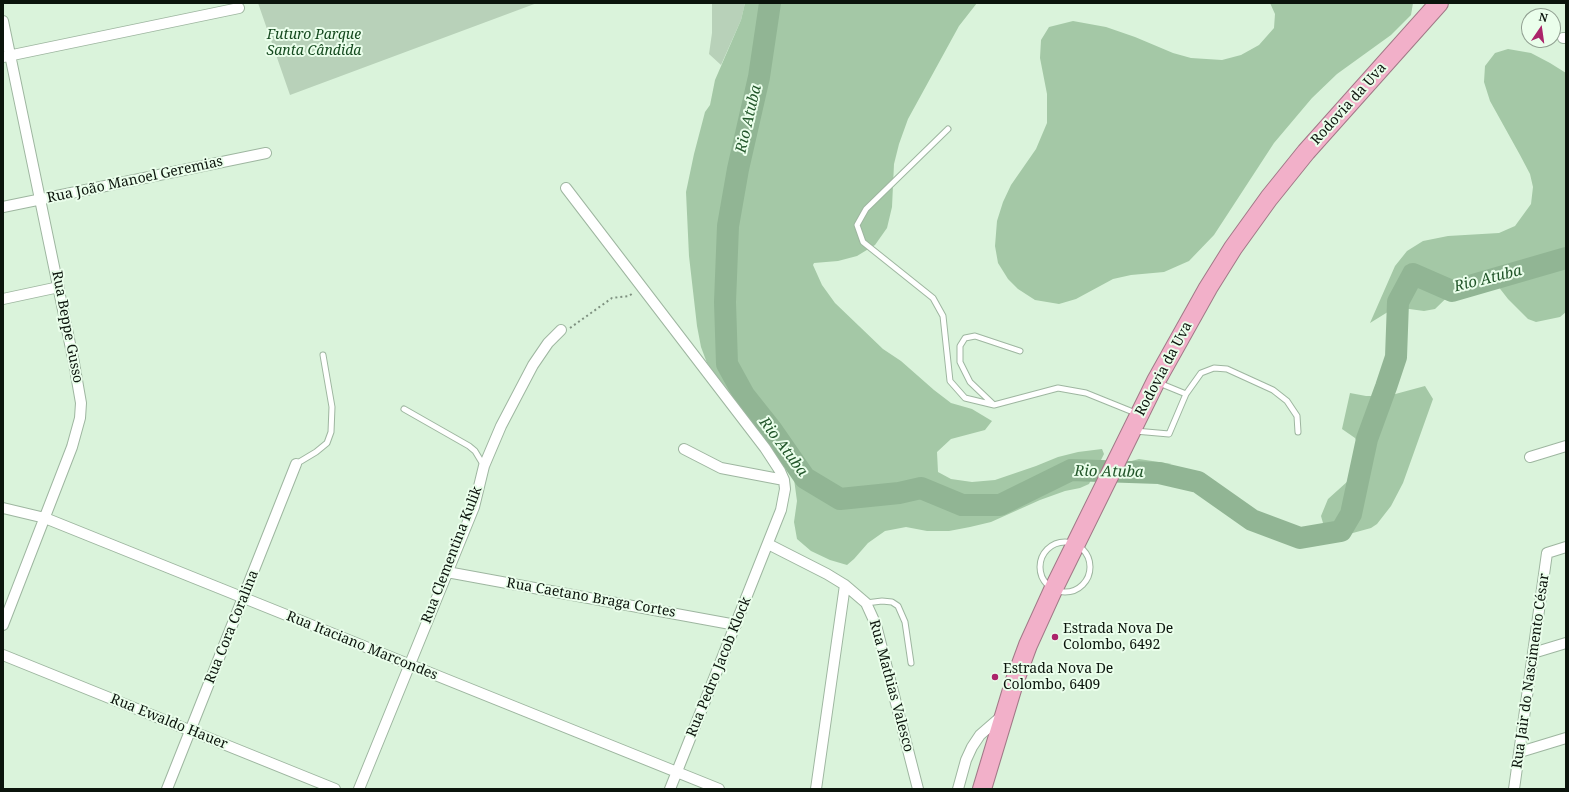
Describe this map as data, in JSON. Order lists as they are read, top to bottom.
{
  "streets": {
    "highway": ["Rodovia da Uva"],
    "street": [
      "Rua João Manoel Geremias",
      "Rua Beppe Gusso",
      "Rua Clementina Kulik",
      "Rua Caetano Braga Cortes",
      "Rua Cora Coralina",
      "Rua Itaciano Marcondes",
      "Rua Pedro Jacob Klock",
      "Rua Jair do Nascimento César",
      "Rua Mathias Valesco",
      "Rua Ewaldo Hauer"
    ]
  },
  "crossings": [
    ["Rua João Manoel Geremias", "Rua Beppe Gusso"],
    ["Rua Beppe Gusso", "Rua Itaciano Marcondes"],
    ["Rua Clementina Kulik", "Rua Caetano Braga Cortes"],
    ["Rua Clementina Kulik", "Rua Itaciano Marcondes"],
    ["Rua Caetano Braga Cortes", "Rua Pedro Jacob Klock"],
    ["Rua Cora Coralina", "Rua Itaciano Marcondes"],
    ["Rua Cora Coralina", "Rua Ewaldo Hauer"],
    ["Rua Itaciano Marcondes", "Rua Pedro Jacob Klock"],
    ["Rua Pedro Jacob Klock", "Rua Mathias Valesco"]
  ],
  "water": ["Rio Atuba"],
  "parks": ["Futuro Parque Santa Cândida"],
  "places": ["Estrada Nova De Colombo, 6492", "Estrada Nova De Colombo, 6409"],
  "north": "top"
}
